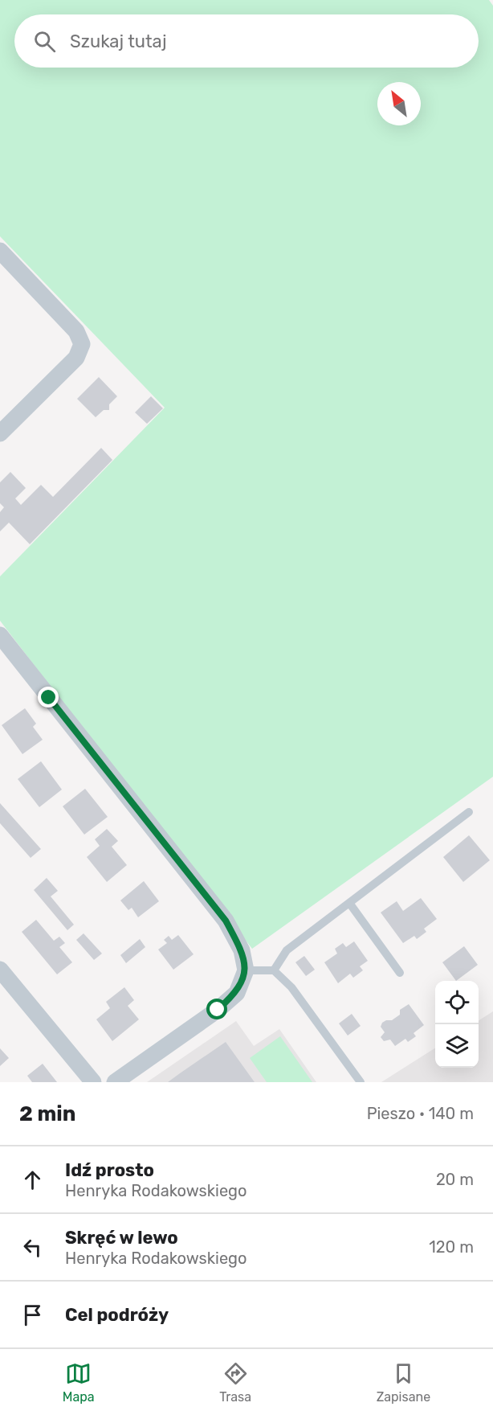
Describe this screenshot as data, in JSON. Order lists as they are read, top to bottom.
{
  "north": "top left",
  "page": {
    "search": "Szukaj tutaj",
    "heading": ["2 min", "Pieszo · 140 m"],
    "list": [
      ["Idź prosto", "Henryka Rodakowskiego", "20 m"],
      ["Skręć w lewo", "Henryka Rodakowskiego", "120 m"],
      "Cel podróży"
    ],
    "nav": ["Mapa", "Trasa", "Zapisane"]
  }
}
